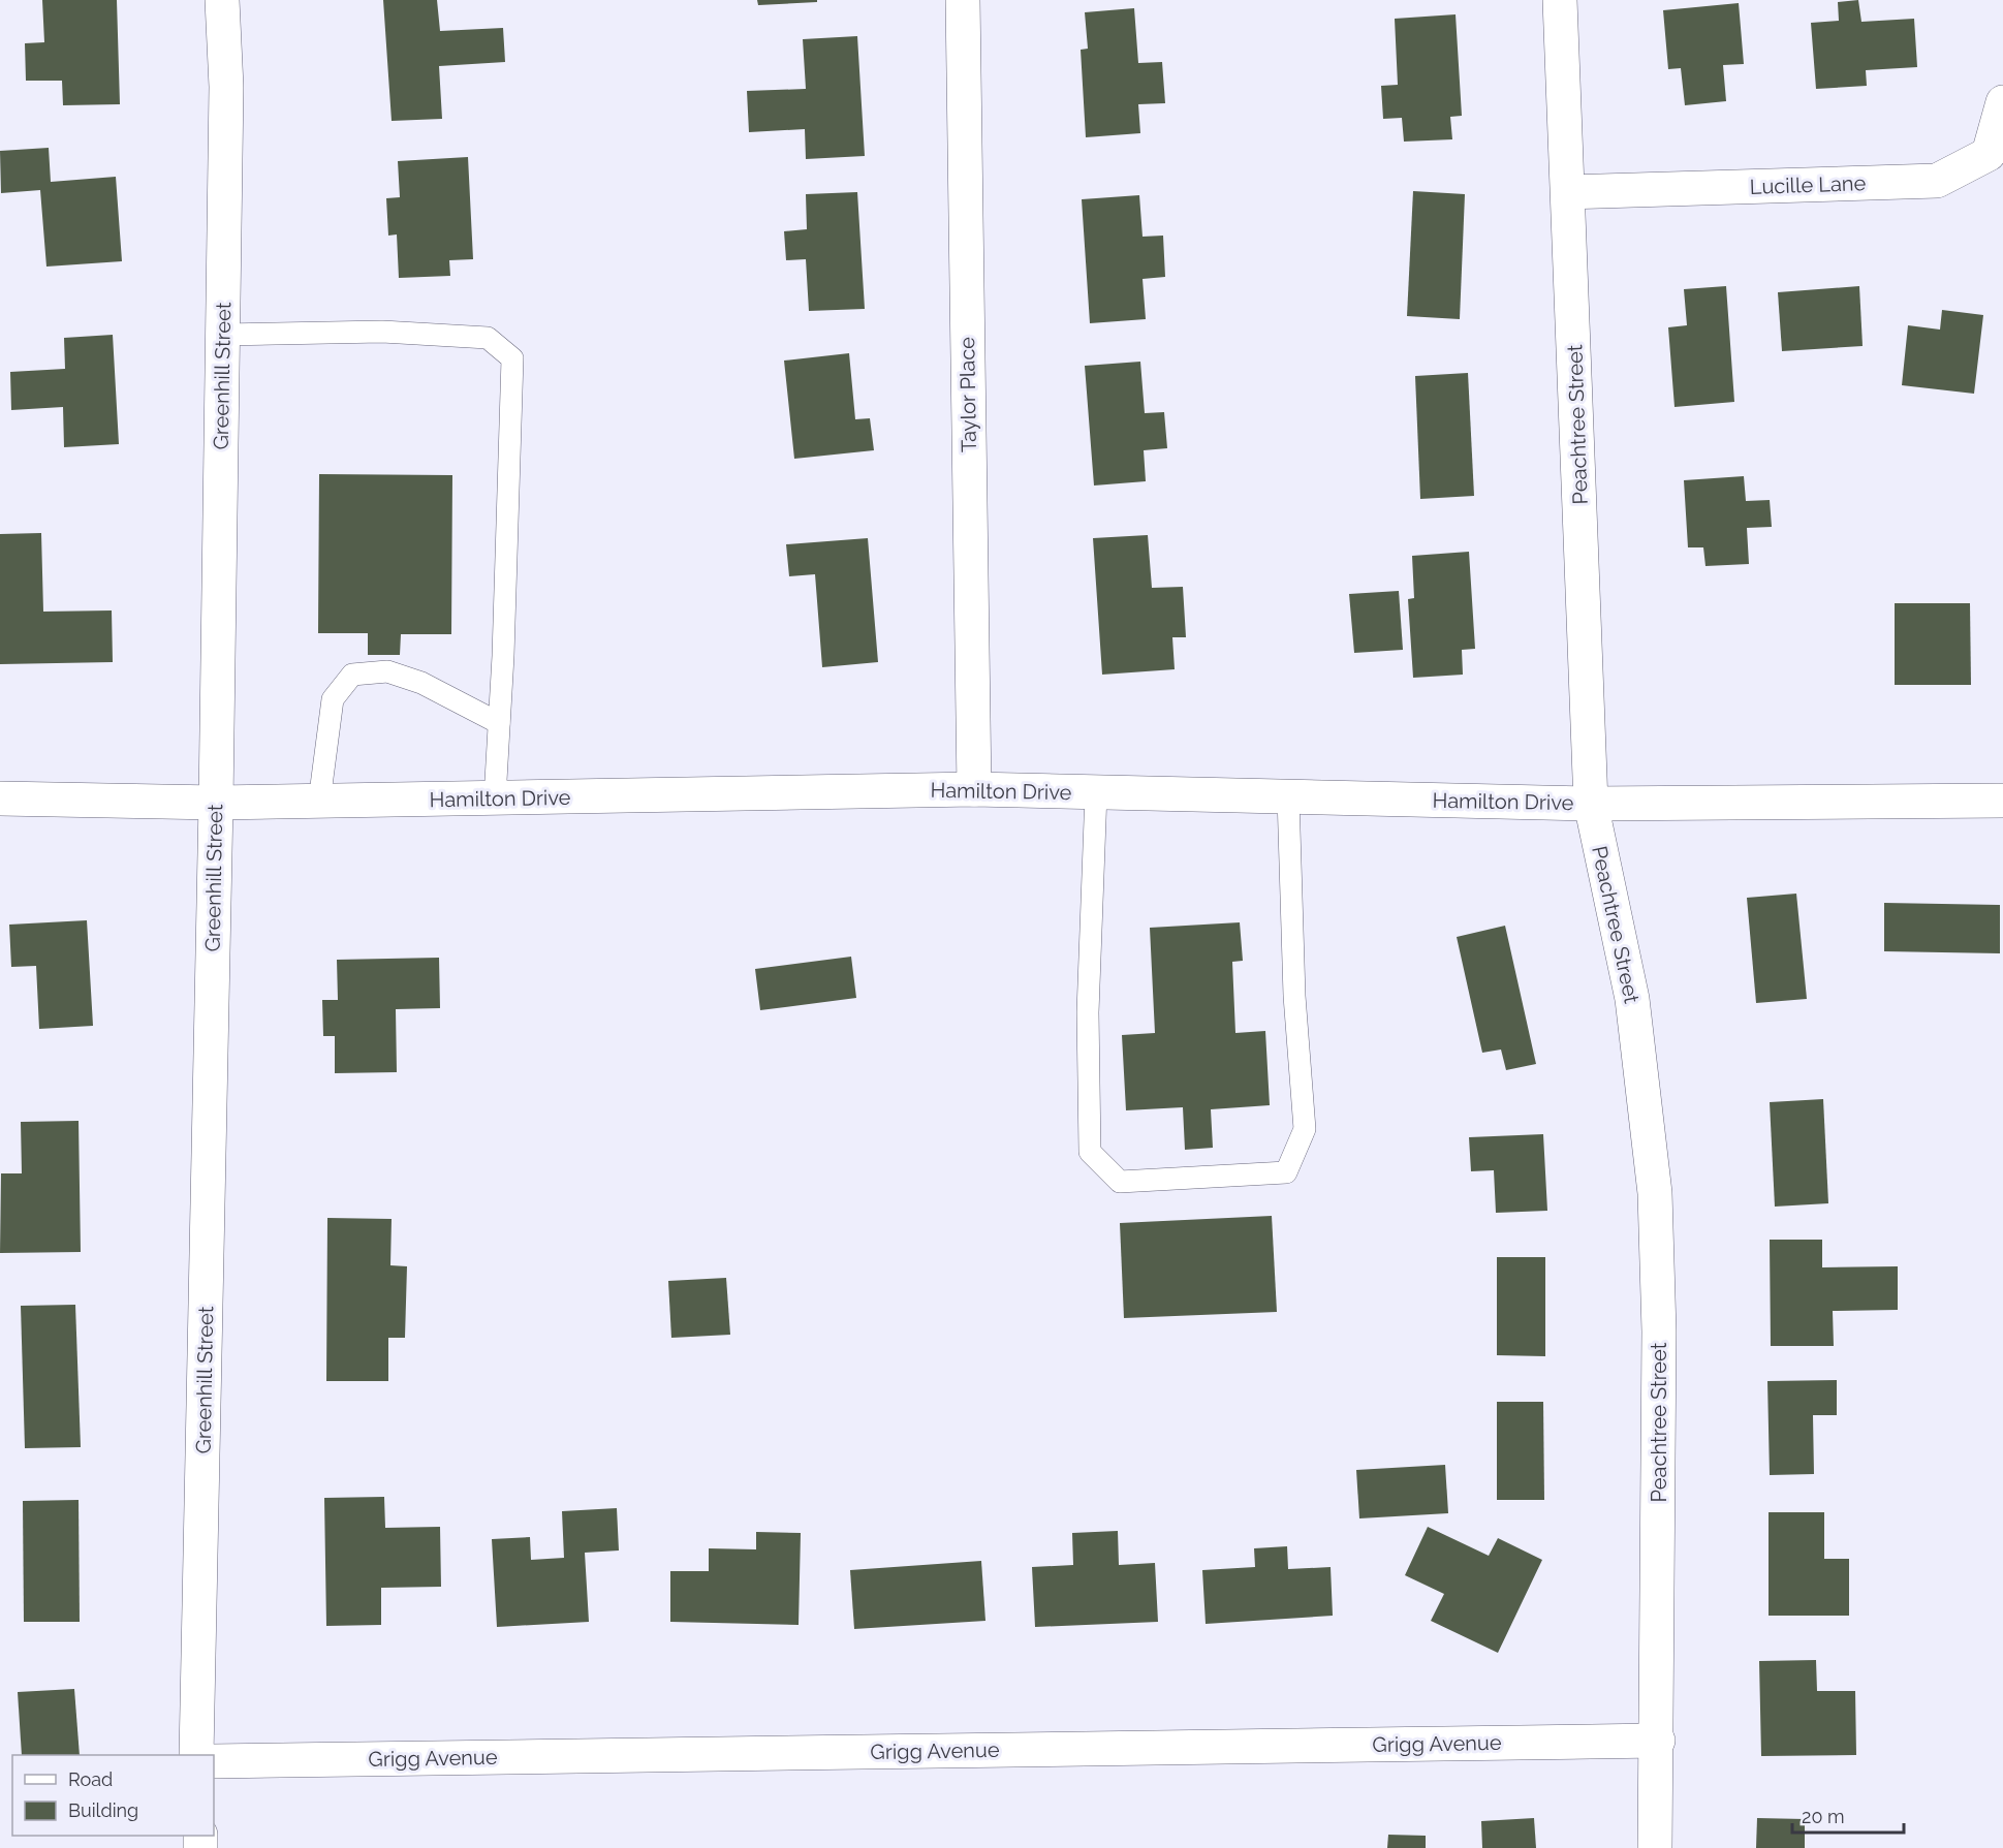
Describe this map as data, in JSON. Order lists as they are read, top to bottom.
{
  "streets": {
    "street": [
      "Lucille Lane",
      "Greenhill Street",
      "Taylor Place",
      "Peachtree Street",
      "Hamilton Drive",
      "Grigg Avenue"
    ]
  },
  "crossings": [
    ["Lucille Lane", "Peachtree Street"],
    ["Greenhill Street", "Hamilton Drive"],
    ["Taylor Place", "Hamilton Drive"],
    ["Peachtree Street", "Hamilton Drive"],
    ["Peachtree Street", "Grigg Avenue"]
  ],
  "legend": ["Road", "Building"],
  "scale_bar": "20 m"
}
